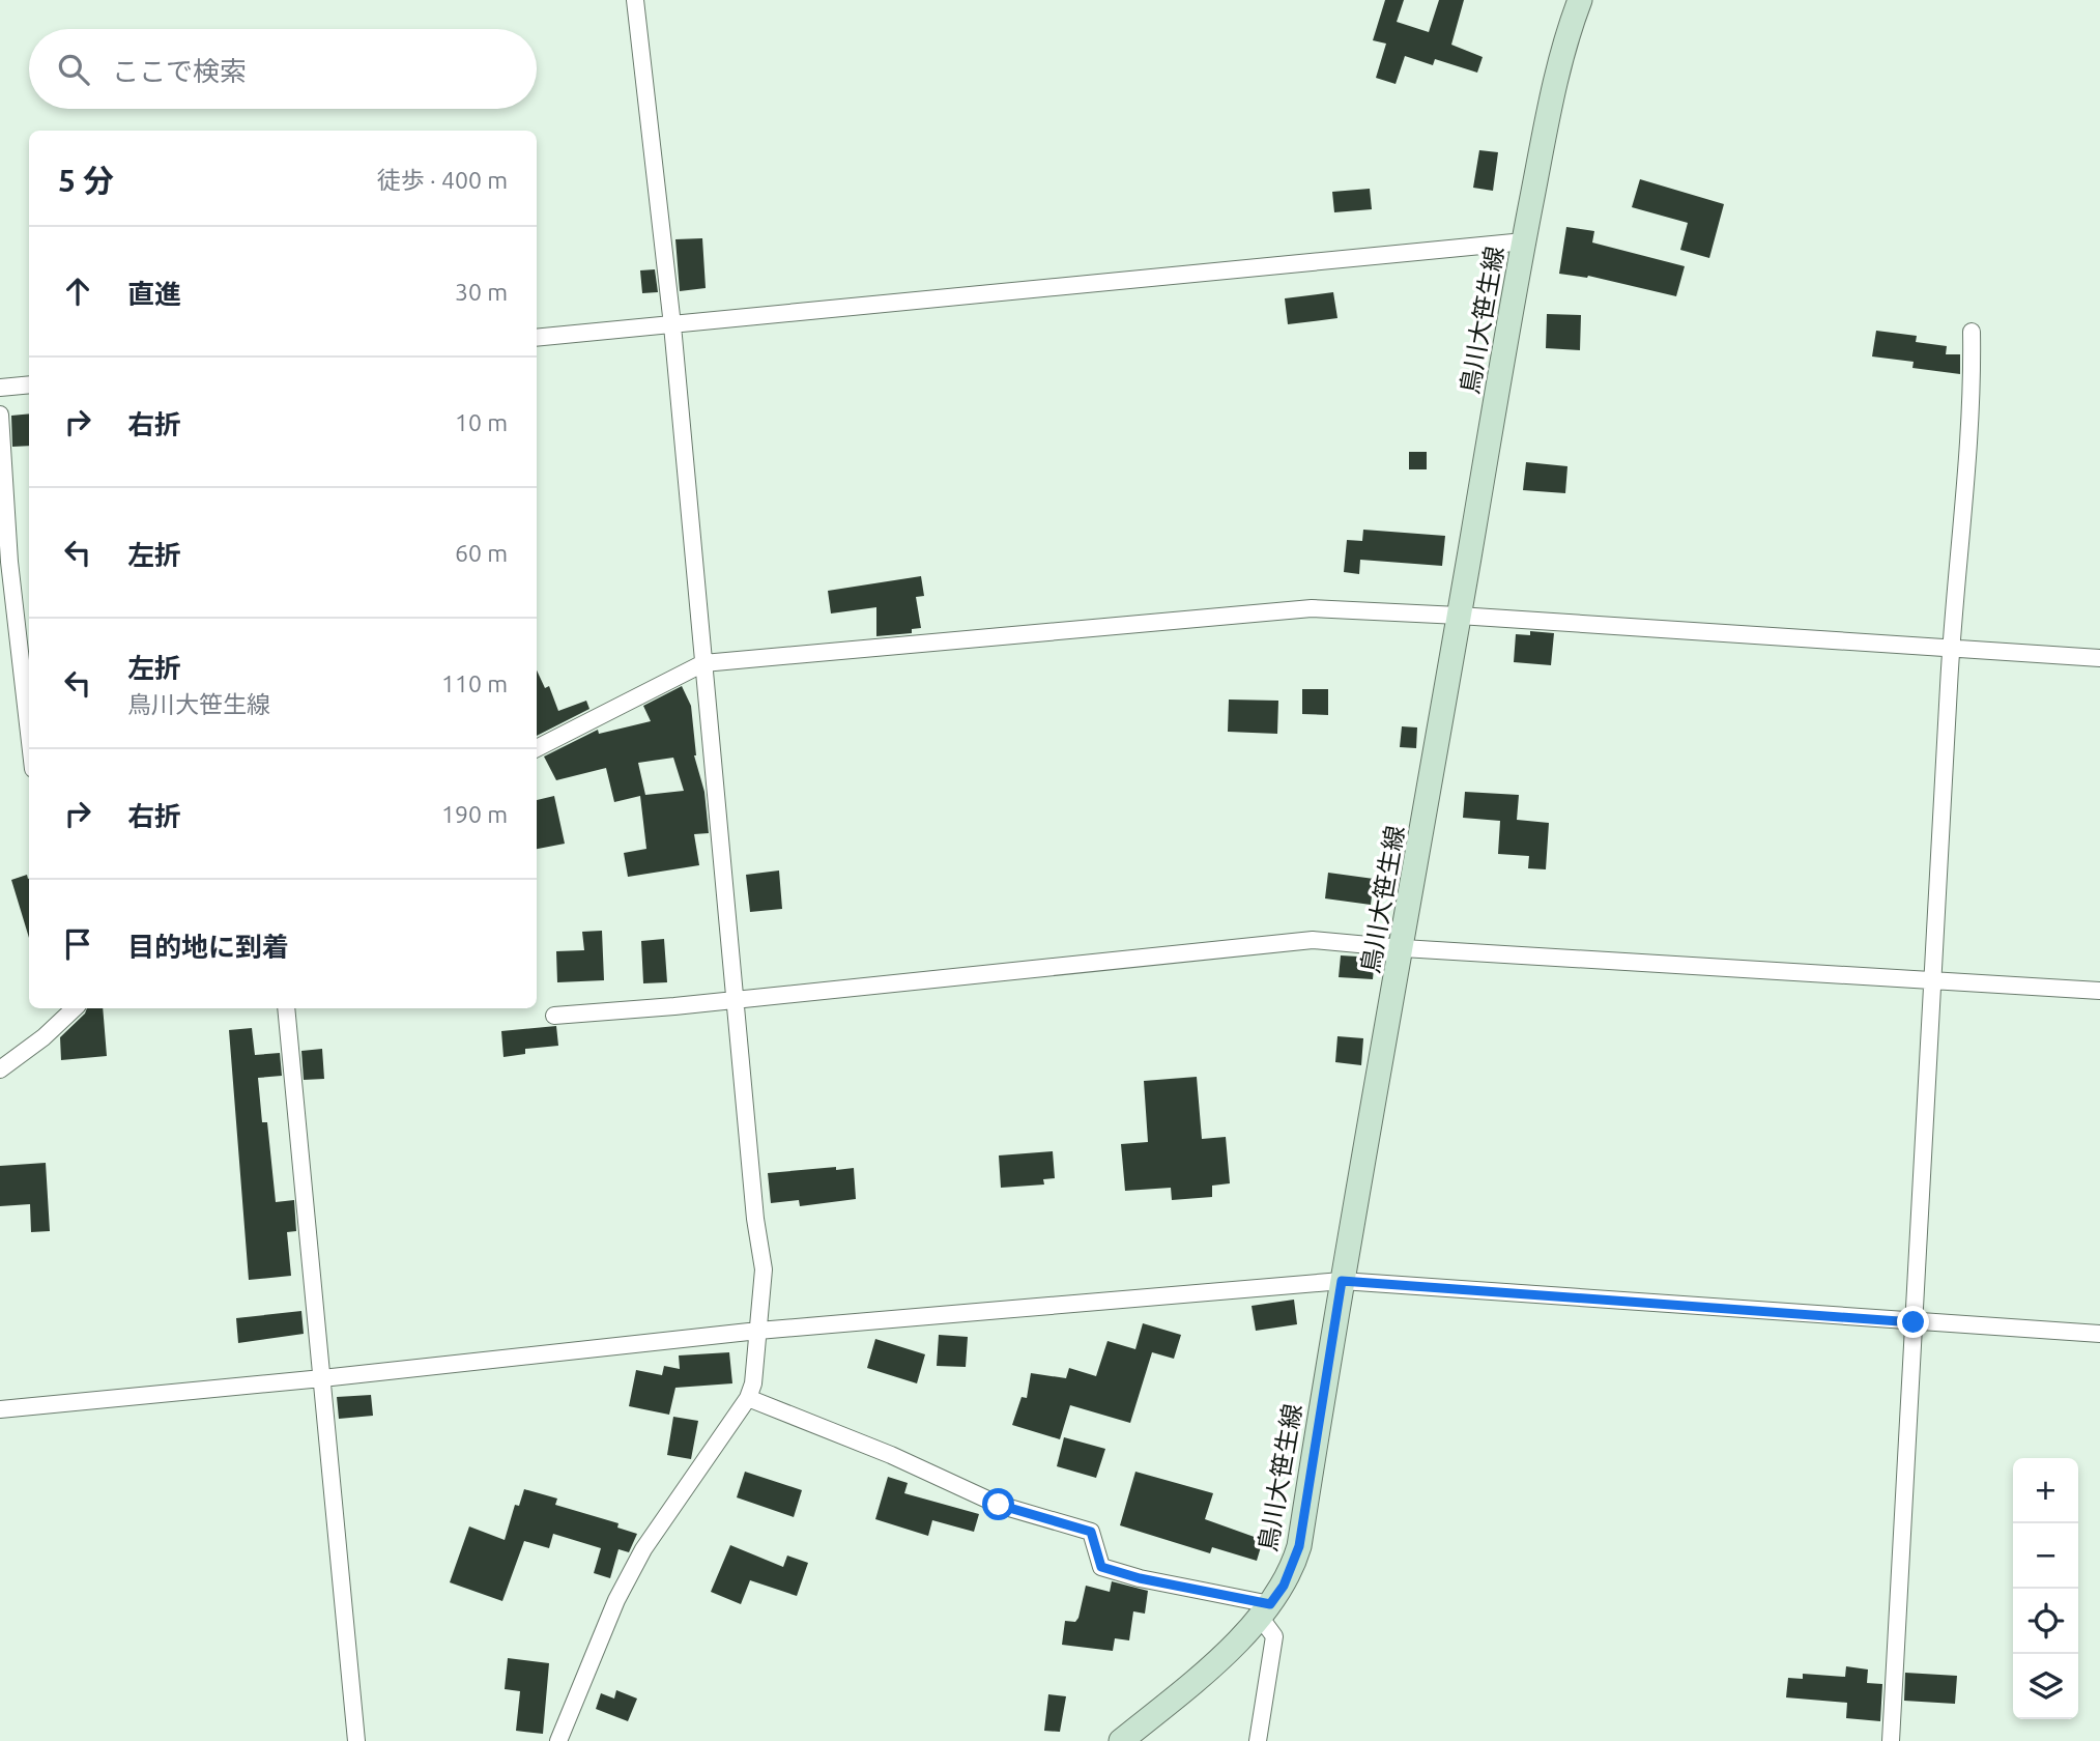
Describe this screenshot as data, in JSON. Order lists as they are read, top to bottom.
{
  "streets": {
    "street": ["鳥川大笹生線"]
  },
  "page": {
    "search": "ここで検索",
    "heading": ["5 分", "徒歩 · 400 m"],
    "list": [
      ["直進", "30 m"],
      ["右折", "10 m"],
      ["左折", "60 m"],
      ["左折", "鳥川大笹生線", "110 m"],
      ["右折", "190 m"],
      "目的地に到着"
    ],
    "map_buttons": ["+", "−"]
  }
}
